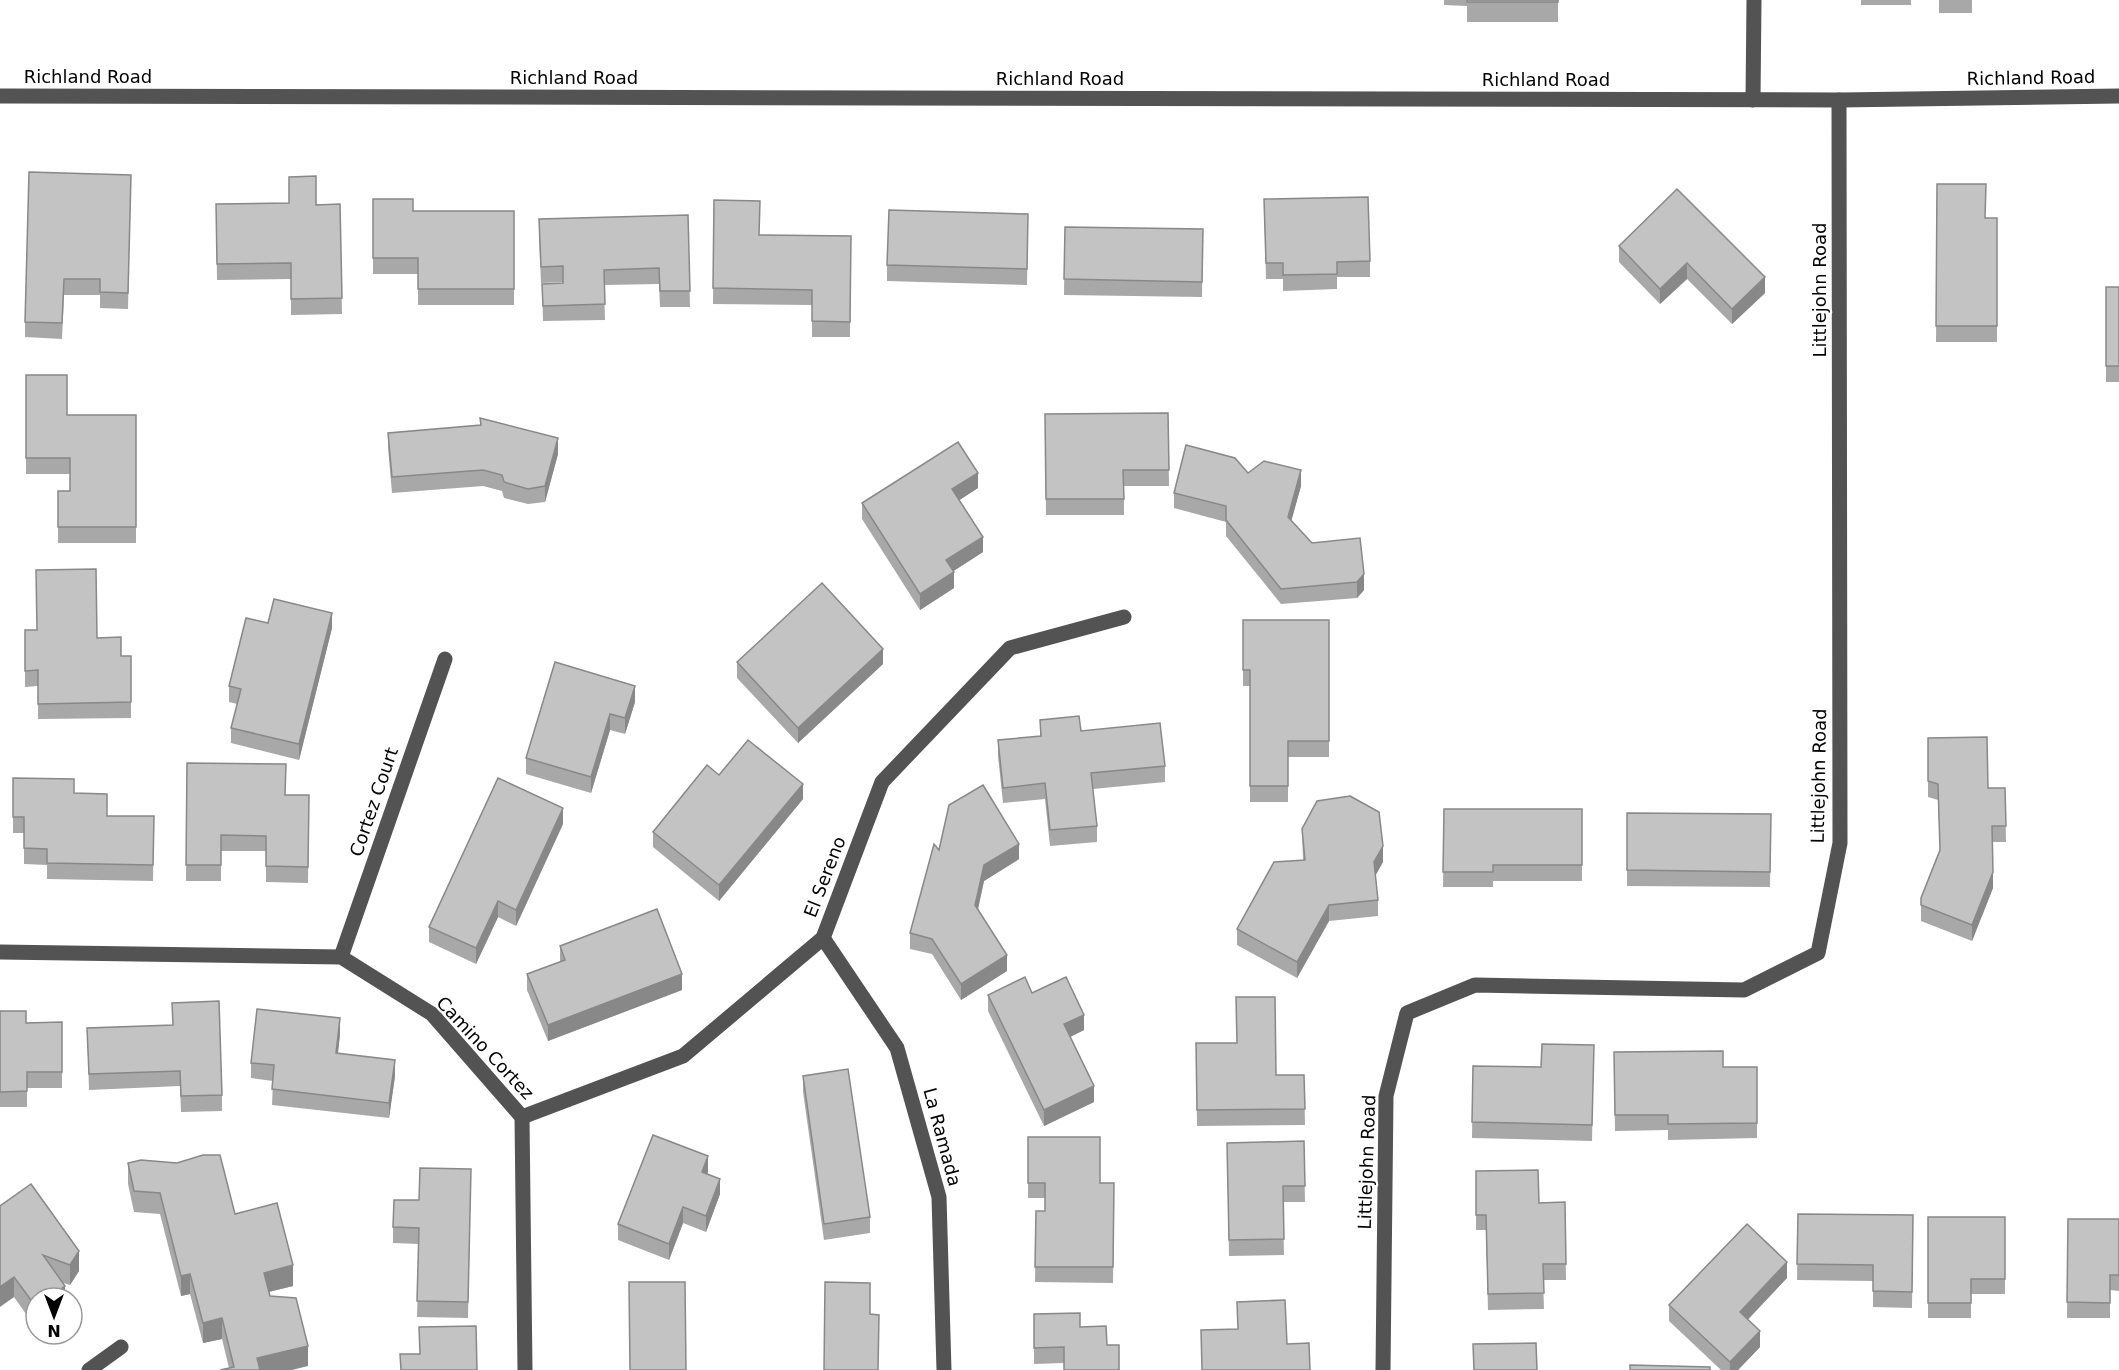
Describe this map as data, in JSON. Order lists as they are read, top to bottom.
{
  "streets": {
    "street": [
      "Richland Road",
      "Littlejohn Road",
      "Cortez Court",
      "El Sereno",
      "Camino Cortez",
      "La Ramada"
    ]
  },
  "crossings": [
    ["Richland Road", "Littlejohn Road"],
    ["Cortez Court", "Camino Cortez"],
    ["El Sereno", "Camino Cortez"],
    ["El Sereno", "La Ramada"]
  ],
  "north": "bottom"
}
